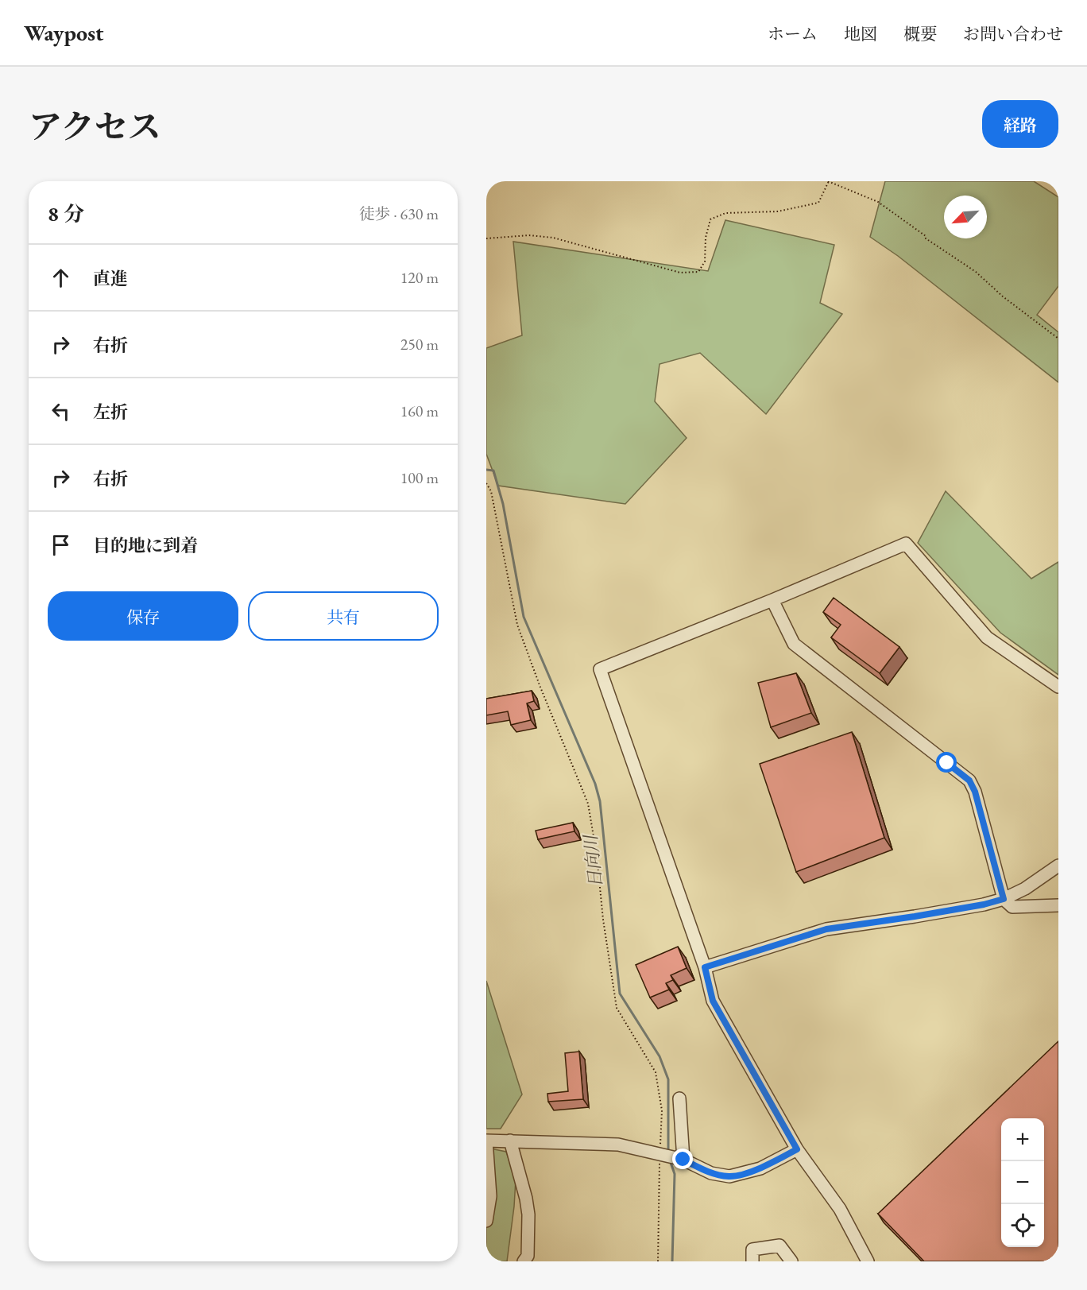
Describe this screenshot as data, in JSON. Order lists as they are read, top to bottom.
{
  "water": ["日向川"],
  "north": "bottom left",
  "page": {
    "header": "Waypost",
    "nav": [
      "ホーム",
      "地図",
      "概要",
      "お問い合わせ"
    ],
    "title": "アクセス",
    "buttons": [
      "経路",
      ["保存", "共有"]
    ],
    "heading": ["8 分", "徒歩 · 630 m"],
    "list": [
      ["直進", "120 m"],
      ["右折", "250 m"],
      ["左折", "160 m"],
      ["右折", "100 m"],
      "目的地に到着"
    ],
    "map_buttons": ["+", "−"]
  }
}
